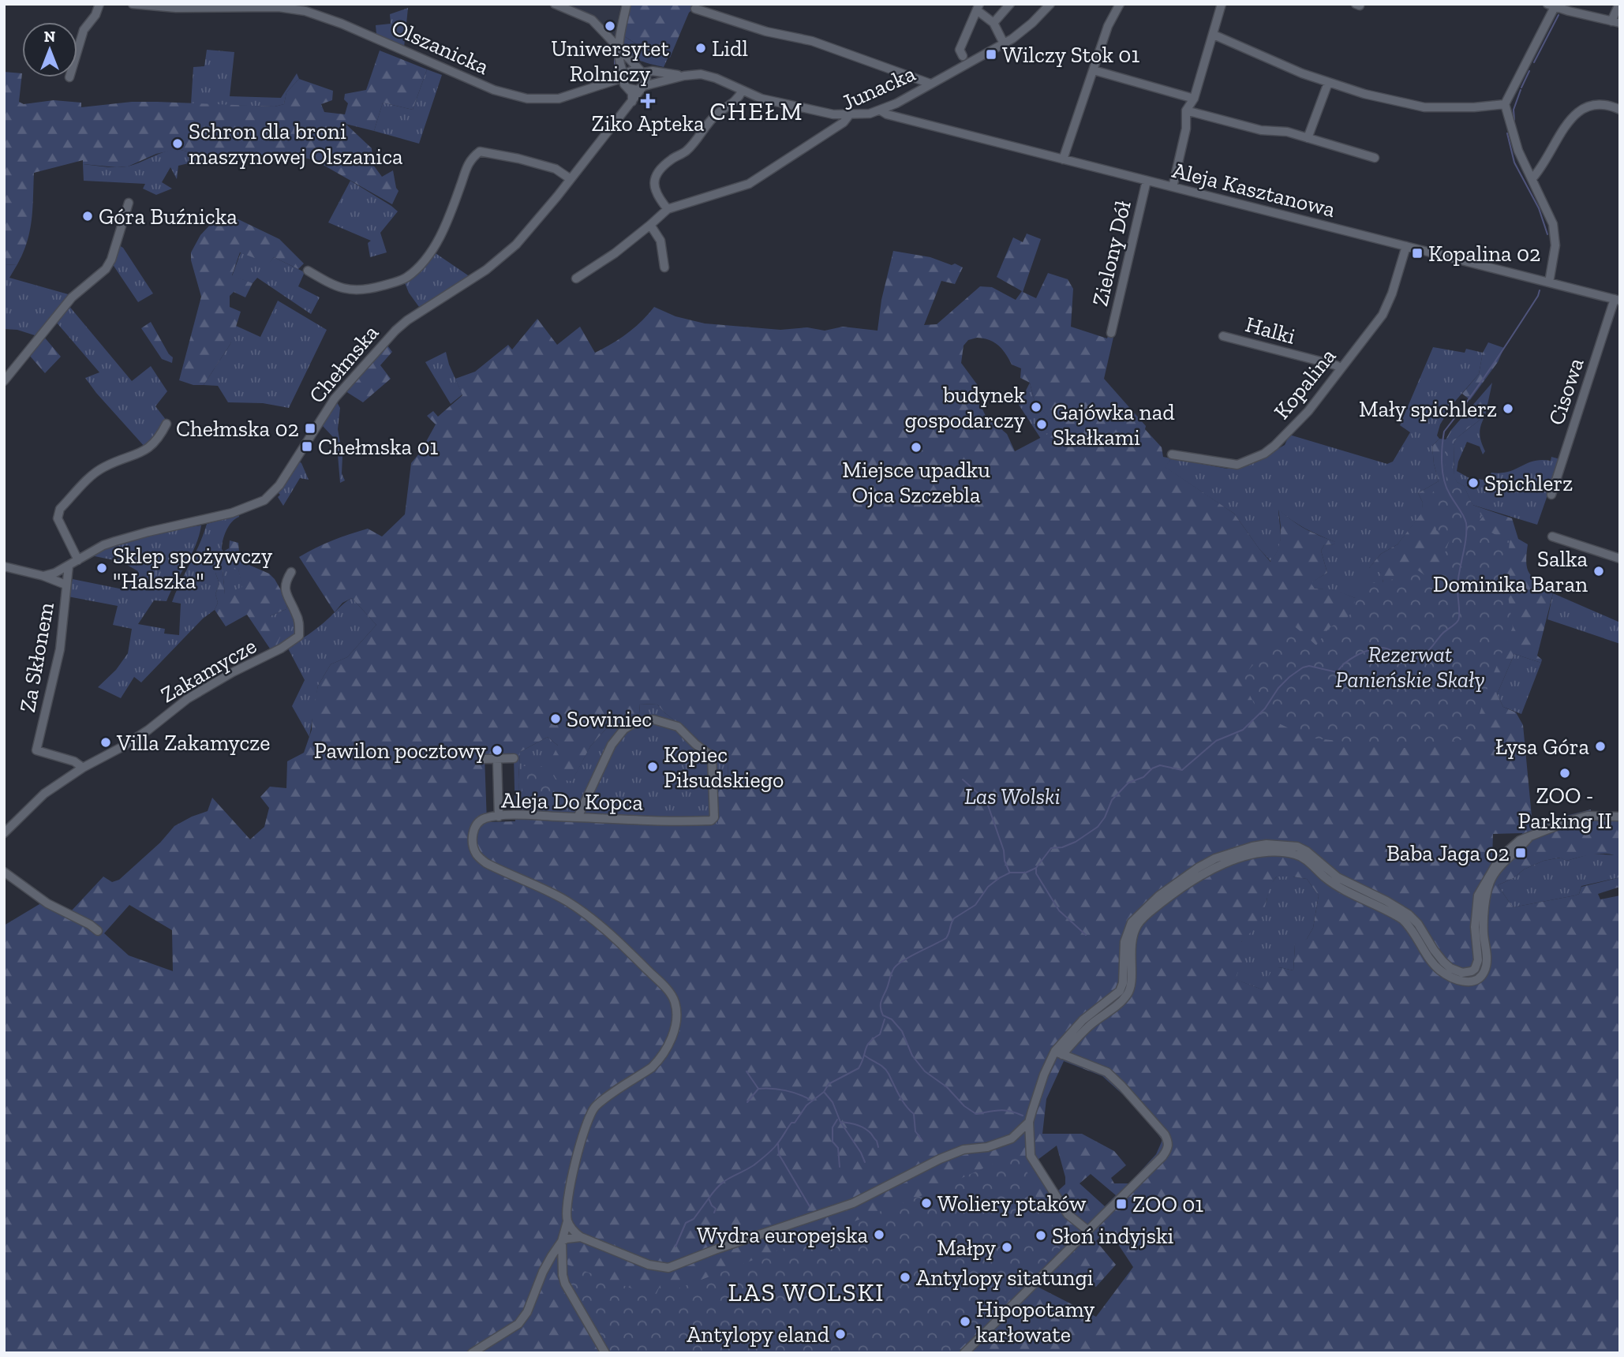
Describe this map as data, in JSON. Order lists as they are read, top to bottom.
{
  "streets": {
    "street": [
      "Olszanicka",
      "Junacka",
      "Aleja Kasztanowa",
      "Zielony Dół",
      "Halki",
      "Chełmska",
      "Kopalina",
      "Cisowa",
      "Za Skłonem",
      "Zakamycze",
      "Aleja Do Kopca"
    ]
  },
  "crossings": [
    ["Olszanicka", "Chełmska"],
    ["Junacka", "Aleja Kasztanowa"],
    ["Aleja Kasztanowa", "Zielony Dół"],
    ["Aleja Kasztanowa", "Kopalina"],
    ["Aleja Kasztanowa", "Cisowa"],
    ["Halki", "Kopalina"],
    ["Chełmska", "Za Skłonem"],
    ["Za Skłonem", "Zakamycze"]
  ],
  "districts": ["CHEŁM", "LAS WOLSKI"],
  "parks": ["Rezerwat Panieńskie Skały", "Las Wolski"],
  "places": {
    "other": [
      "Uniwersytet Rolniczy",
      "Lidl",
      "Schron dla broni maszynowej Olszanica",
      "Góra Buźnicka",
      "budynek gospodarczy",
      "Mały spichlerz",
      "Gajówka nad Skałkami",
      "Miejsce upadku Ojca Szczebla",
      "Spichlerz",
      "Sklep spożywczy \"Halszka\"",
      "Salka Dominika Baran",
      "Sowiniec",
      "Villa Zakamycze",
      "Łysa Góra",
      "Pawilon pocztowy",
      "Kopiec Piłsudskiego",
      "ZOO - Parking II",
      "Woliery ptaków",
      "Wydra europejska",
      "Słoń indyjski",
      "Małpy",
      "Antylopy sitatungi",
      "Hipopotamy karłowate",
      "Antylopy eland"
    ],
    "transit": [
      "Wilczy Stok 01",
      "Kopalina 02",
      "Chełmska 02",
      "Chełmska 01",
      "Baba Jaga 02",
      "ZOO 01"
    ],
    "health": ["Ziko Apteka"]
  },
  "north": "top"
}
